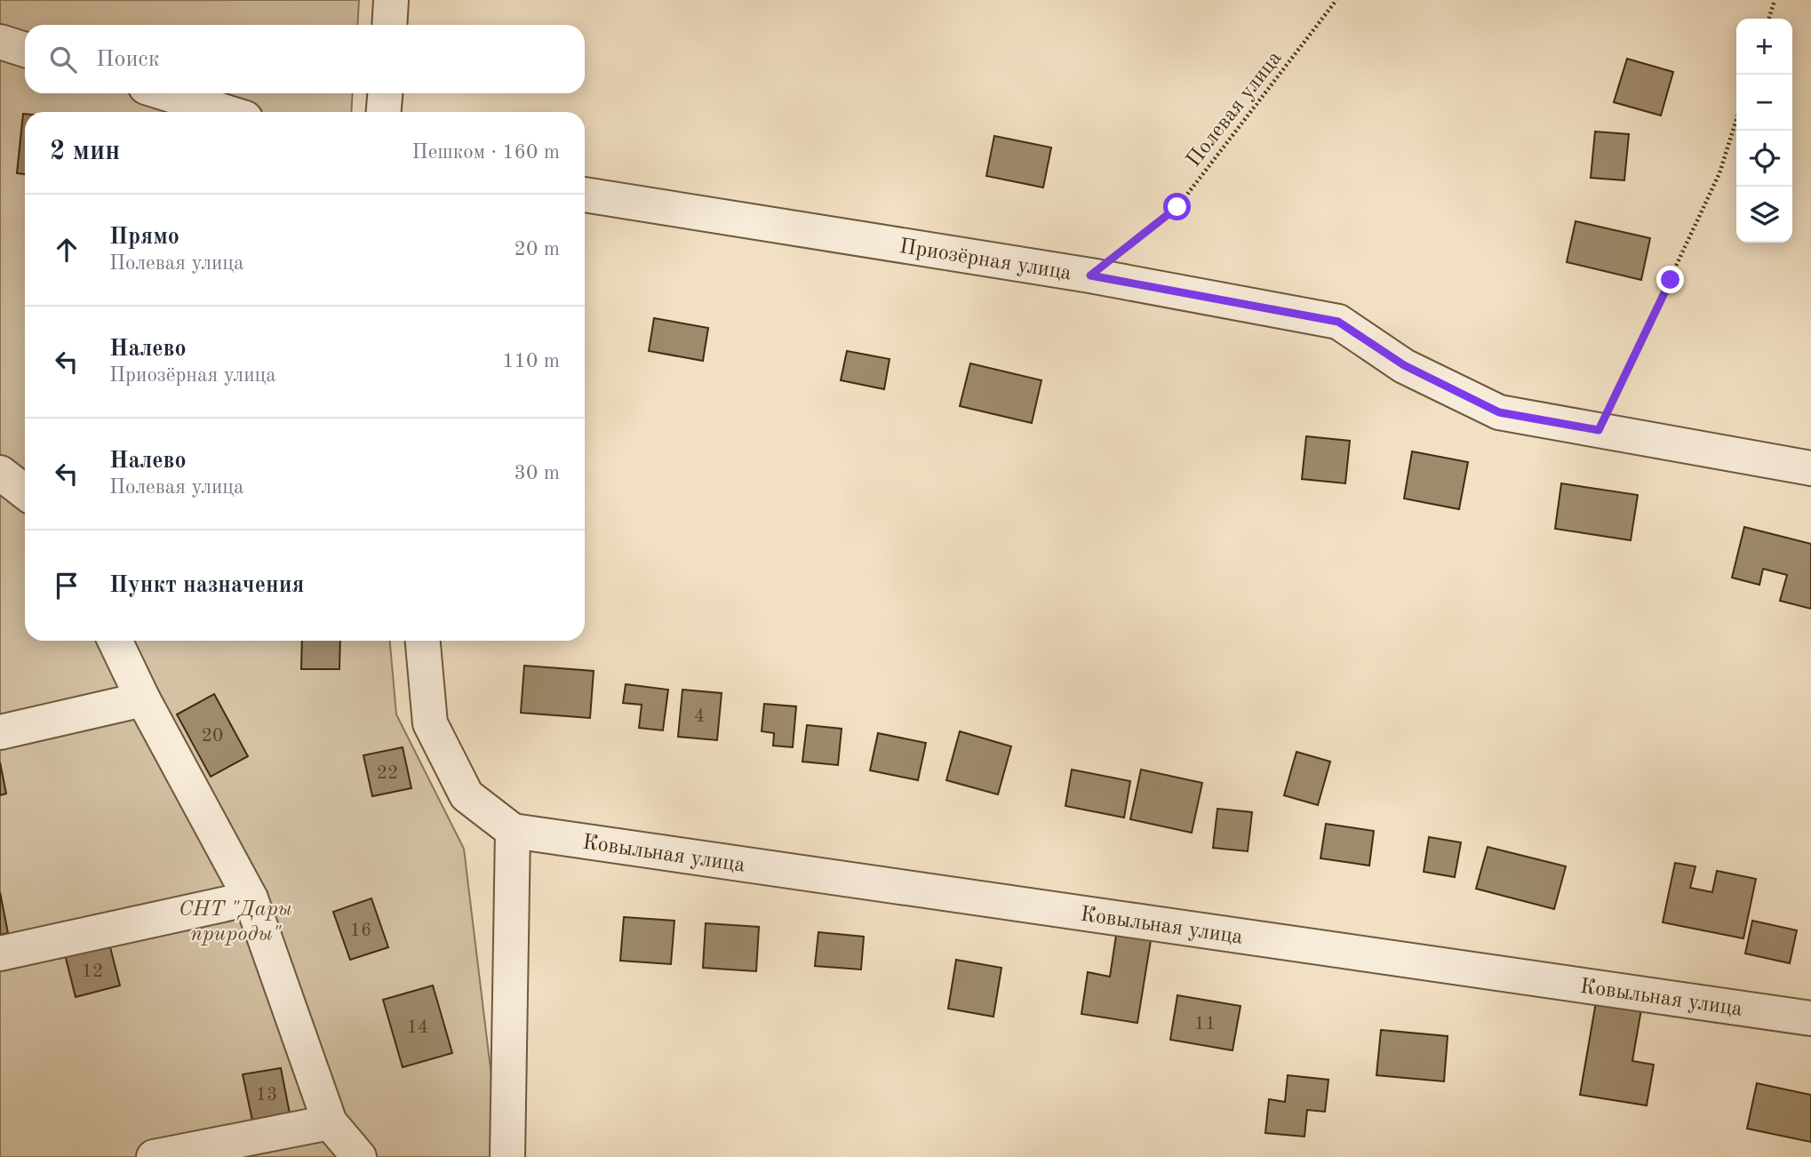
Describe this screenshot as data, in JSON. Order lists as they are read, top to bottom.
{
  "streets": {
    "street": ["Приозёрная улица", "Ковыльная улица"],
    "path": ["Полевая улица"]
  },
  "crossings": [
    ["Полевая улица", "Приозёрная улица"]
  ],
  "parks": ["СНТ \"Дары природы\""],
  "house_numbers": [
    "4",
    "20",
    "22",
    "16",
    "12",
    "11",
    "14",
    "13"
  ],
  "page": {
    "map_buttons": ["+", "−"],
    "search": "Поиск",
    "heading": ["2 мин", "Пешком · 160 m"],
    "list": [
      ["Прямо", "Полевая улица", "20 m"],
      ["Налево", "Приозёрная улица", "110 m"],
      ["Налево", "Полевая улица", "30 m"],
      "Пункт назначения"
    ]
  }
}
